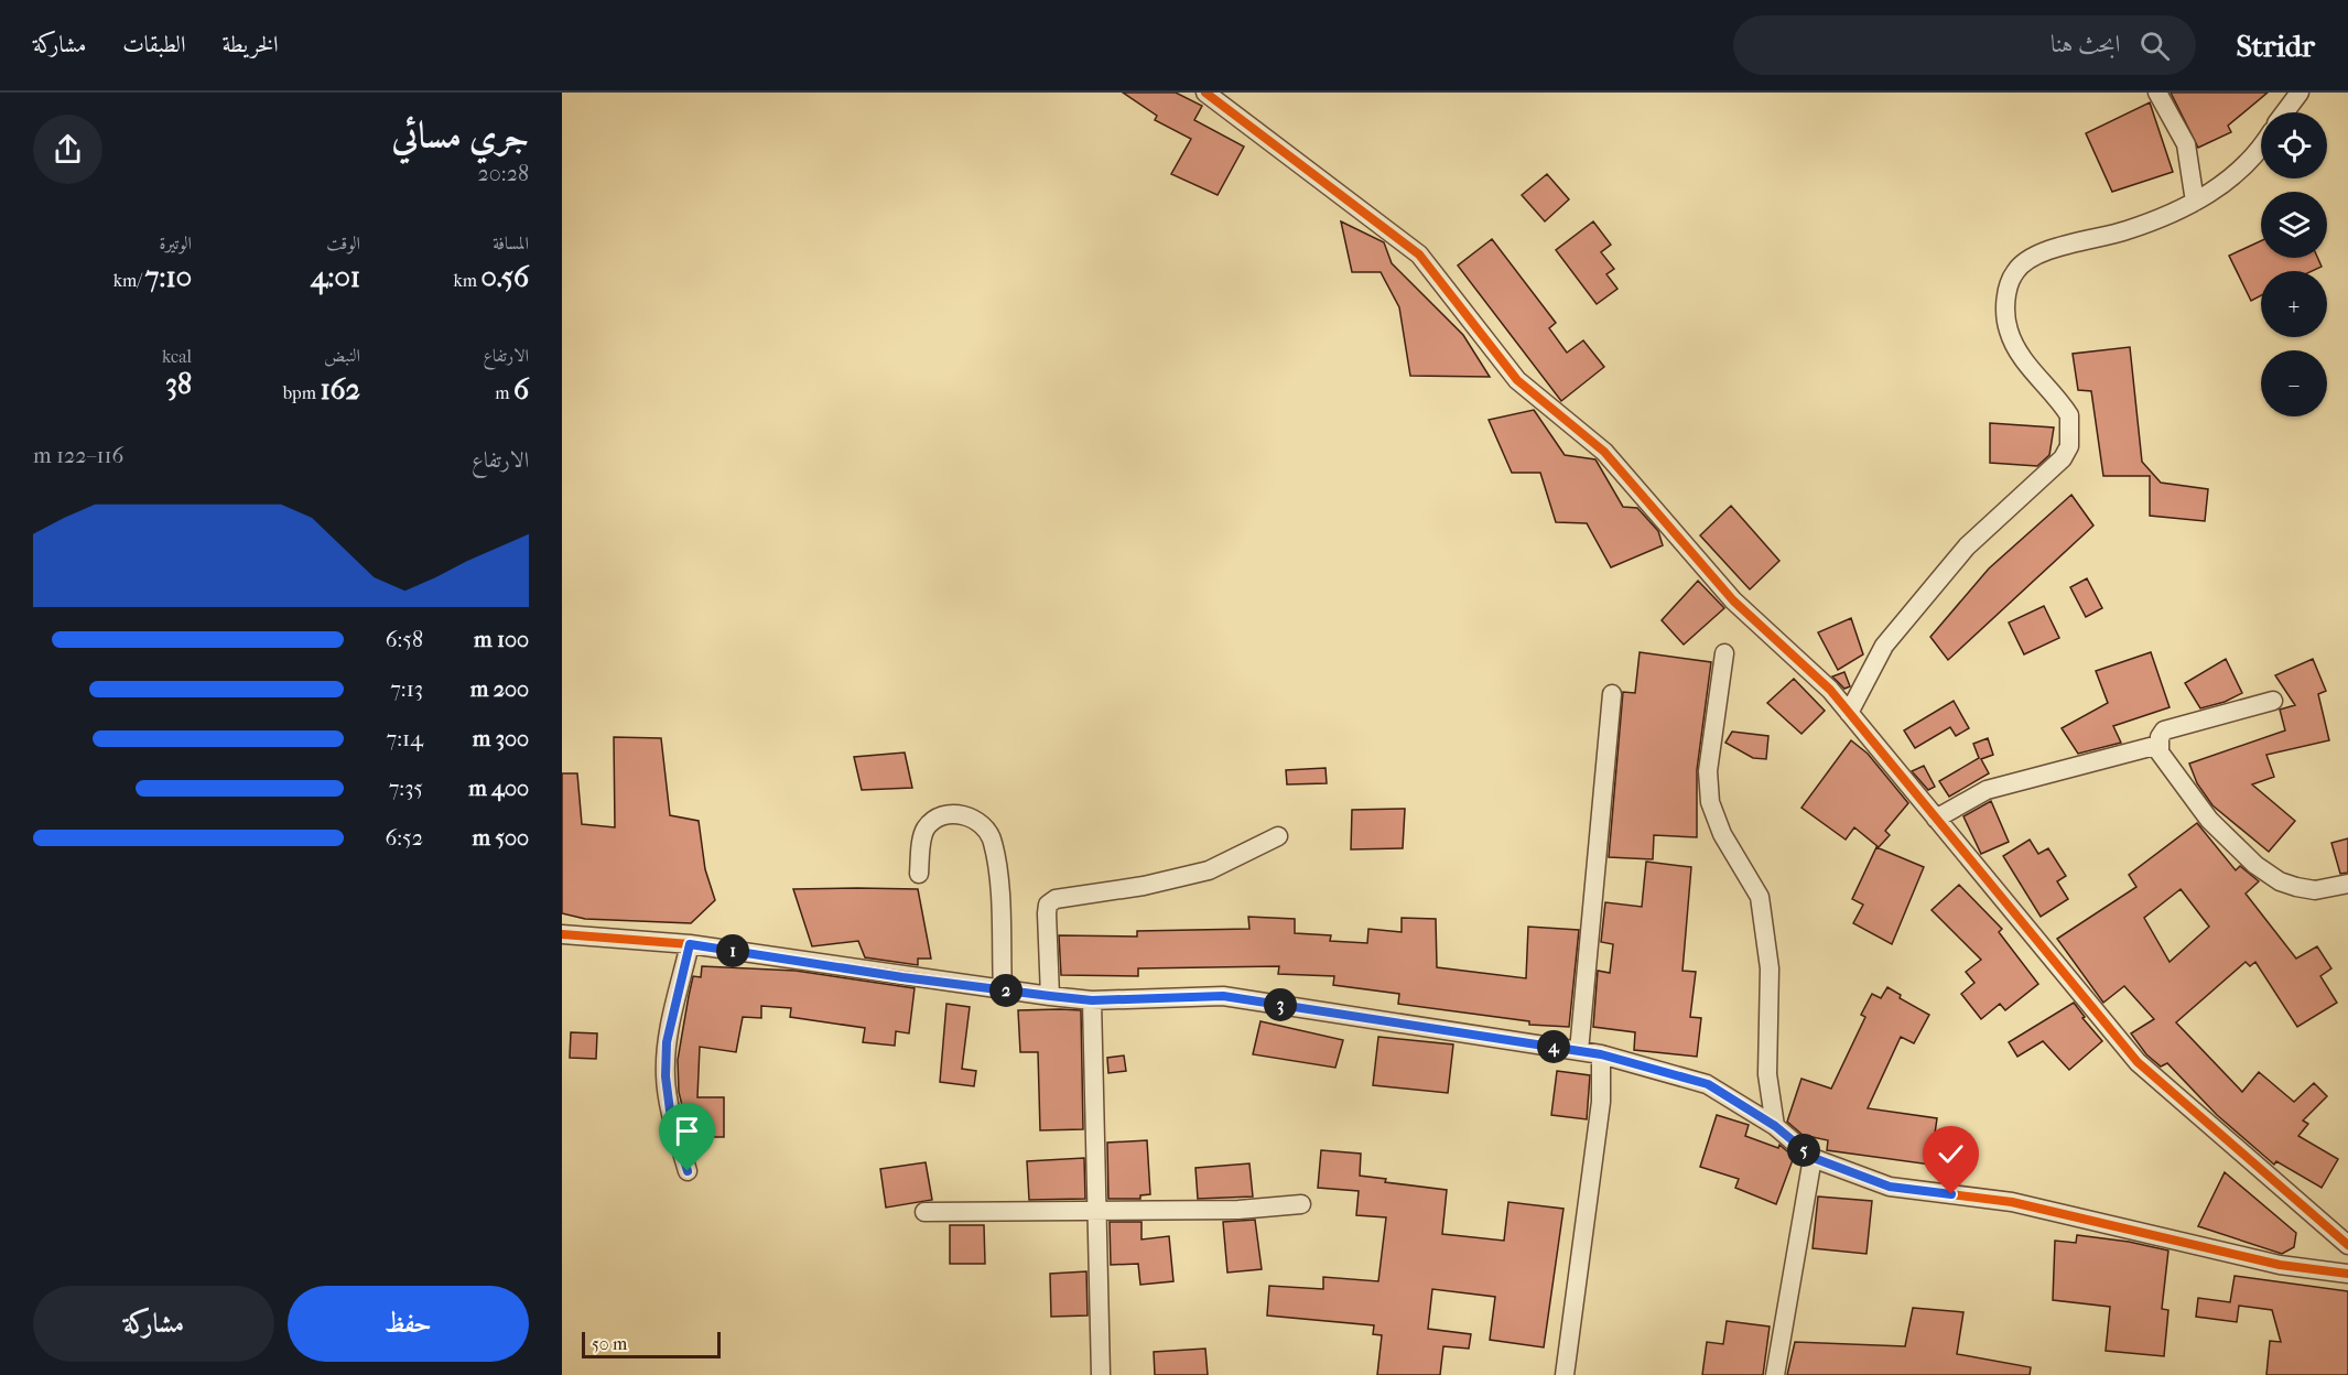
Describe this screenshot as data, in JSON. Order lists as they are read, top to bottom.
{
  "scale_bar": "50 m",
  "page": {
    "header": "Stridr",
    "search": "ابحث هنا",
    "nav": ["الخريطة", "الطبقات", "مشاركة"],
    "heading": ["جري مسائي", "20:28"],
    "map_buttons": ["+", "−"],
    "stats": [
      ["المسافة", "0.56 km"],
      ["الوقت", "4:01"],
      ["الوتيرة", "7:10 /km"],
      ["الارتفاع", "6 m"],
      ["النبض", "162 bpm"],
      ["kcal", "38"]
    ],
    "chart": ["الارتفاع", "116–122 m"],
    "list": [
      {
        "name": "100 m",
        "note": "6:58"
      },
      {
        "name": "200 m",
        "note": "7:13"
      },
      {
        "name": "300 m",
        "note": "7:14"
      },
      {
        "name": "400 m",
        "note": "7:35"
      },
      {
        "name": "500 m",
        "note": "6:52"
      }
    ],
    "pins": [
      "1",
      "2",
      "3",
      "4",
      "5"
    ],
    "buttons": ["حفظ", "مشاركة"],
    "scale": "50 m"
  }
}
